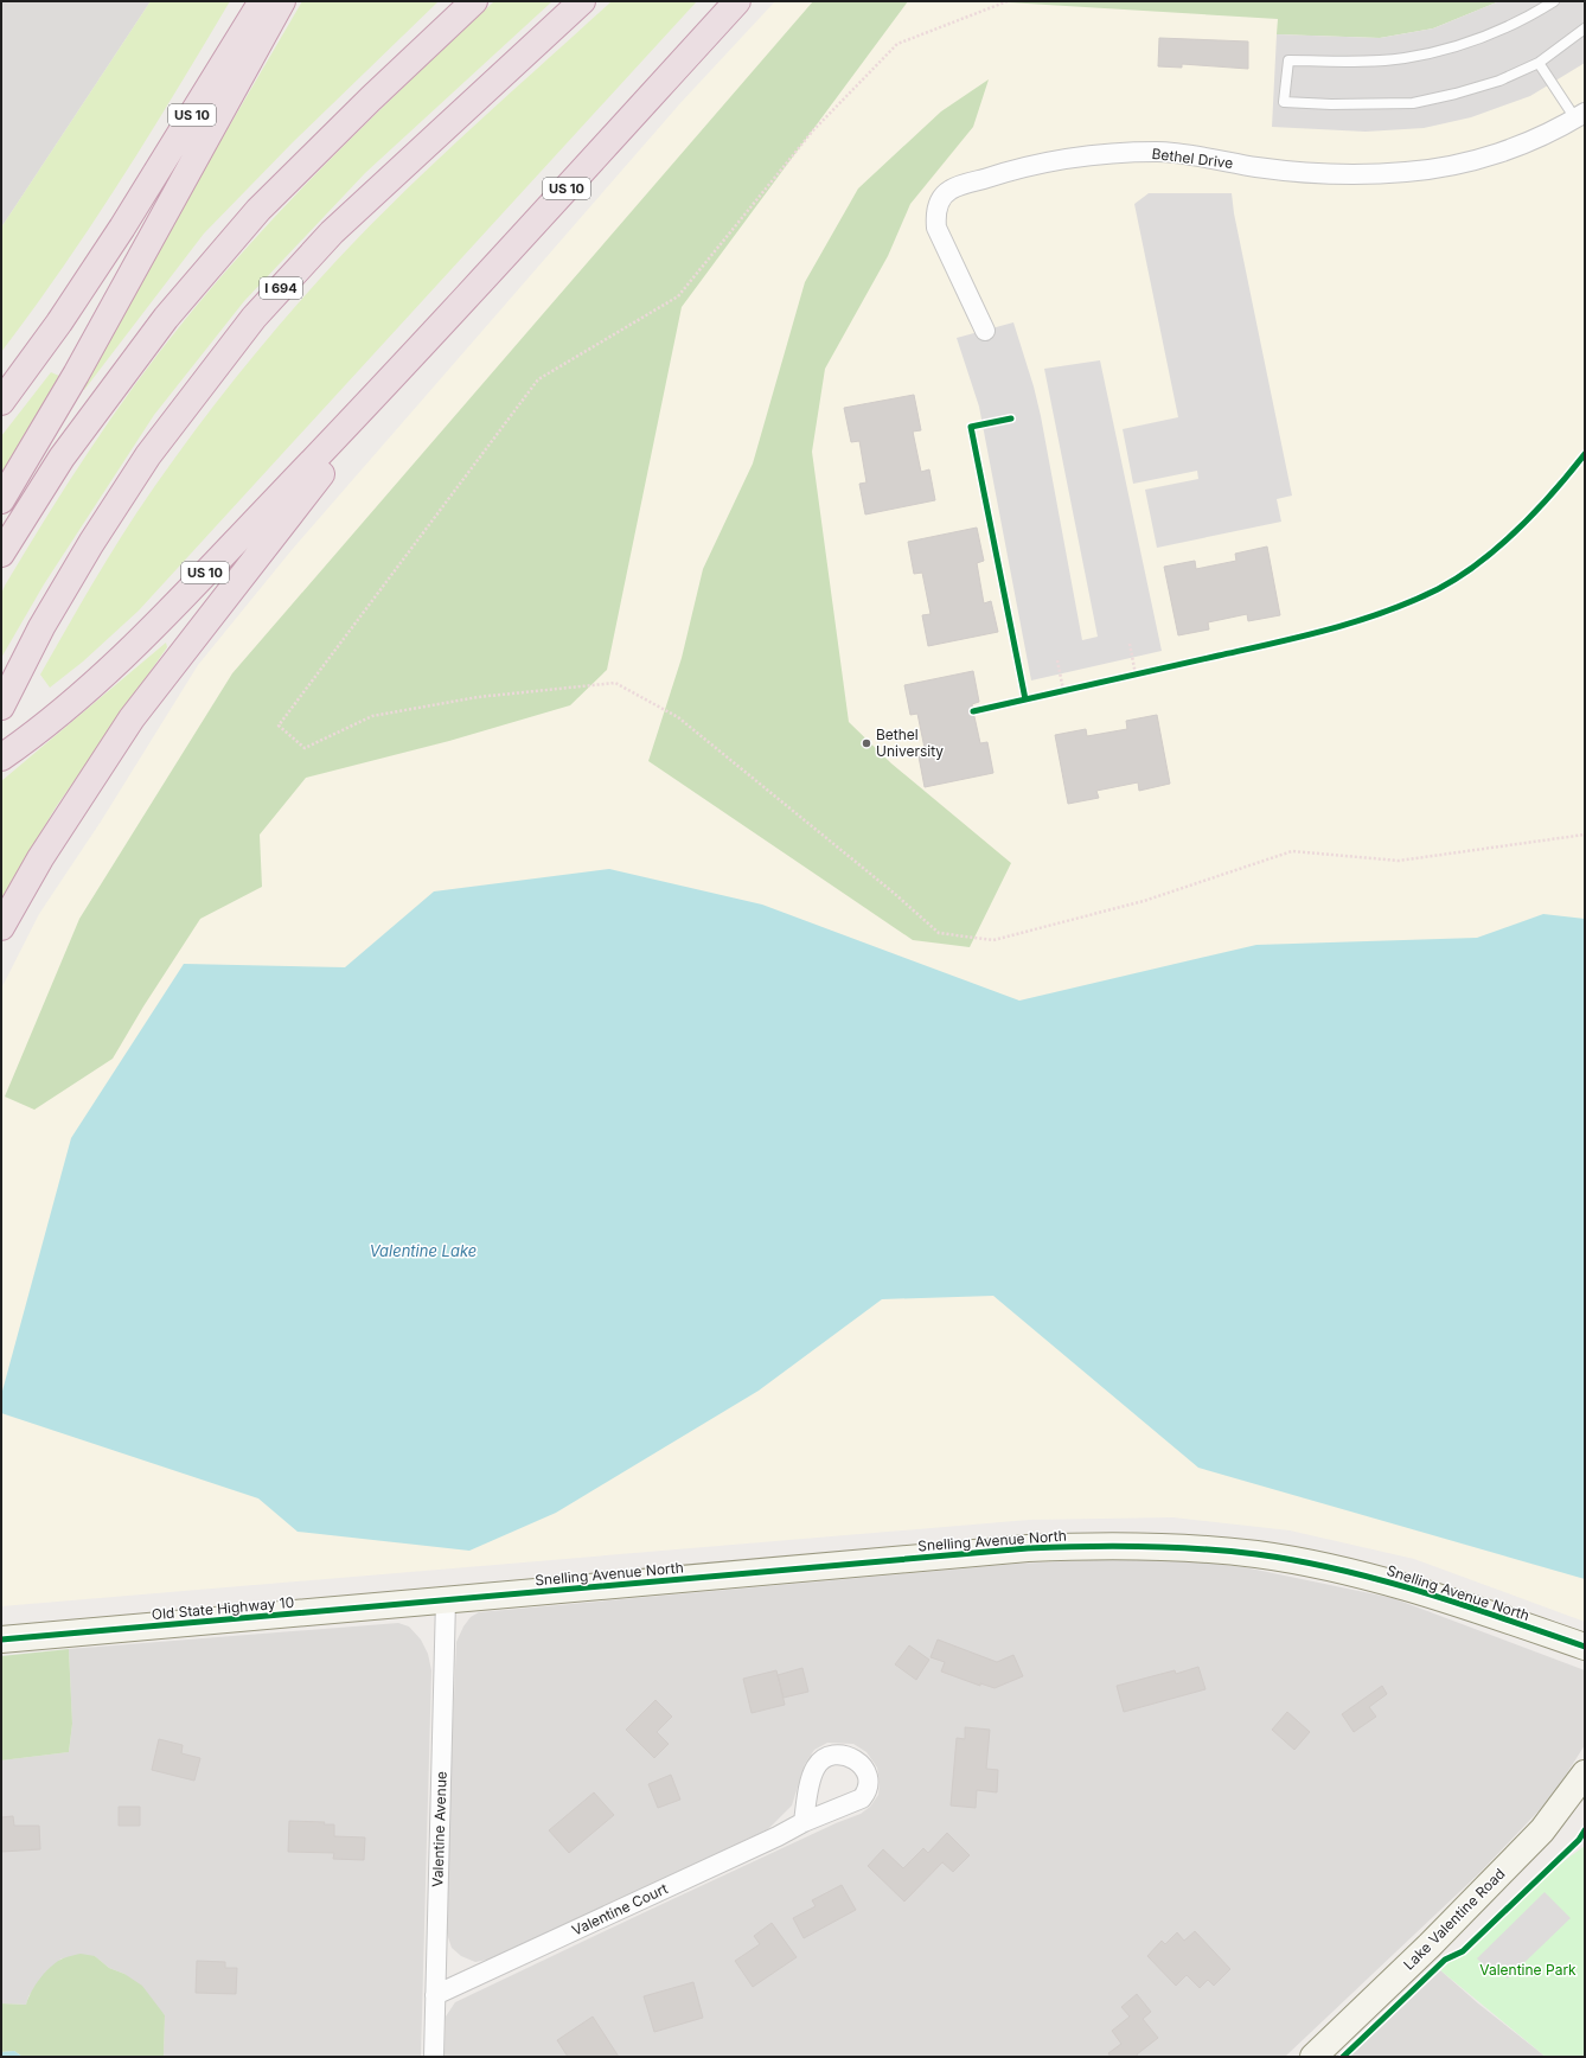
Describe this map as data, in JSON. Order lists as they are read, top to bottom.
{
  "streets": {
    "highway": ["US 10", "I 694"],
    "street": [
      "Bethel Drive",
      "Snelling Avenue North",
      "Old State Highway 10",
      "Valentine Avenue",
      "Valentine Court",
      "Lake Valentine Road"
    ]
  },
  "crossings": [
    ["Snelling Avenue North", "Old State Highway 10"],
    ["Snelling Avenue North", "Valentine Avenue"],
    ["Old State Highway 10", "Valentine Avenue"],
    ["Valentine Avenue", "Valentine Court"]
  ],
  "water": ["Valentine Lake"],
  "parks": ["Valentine Park"],
  "places": ["Bethel University"]
}
